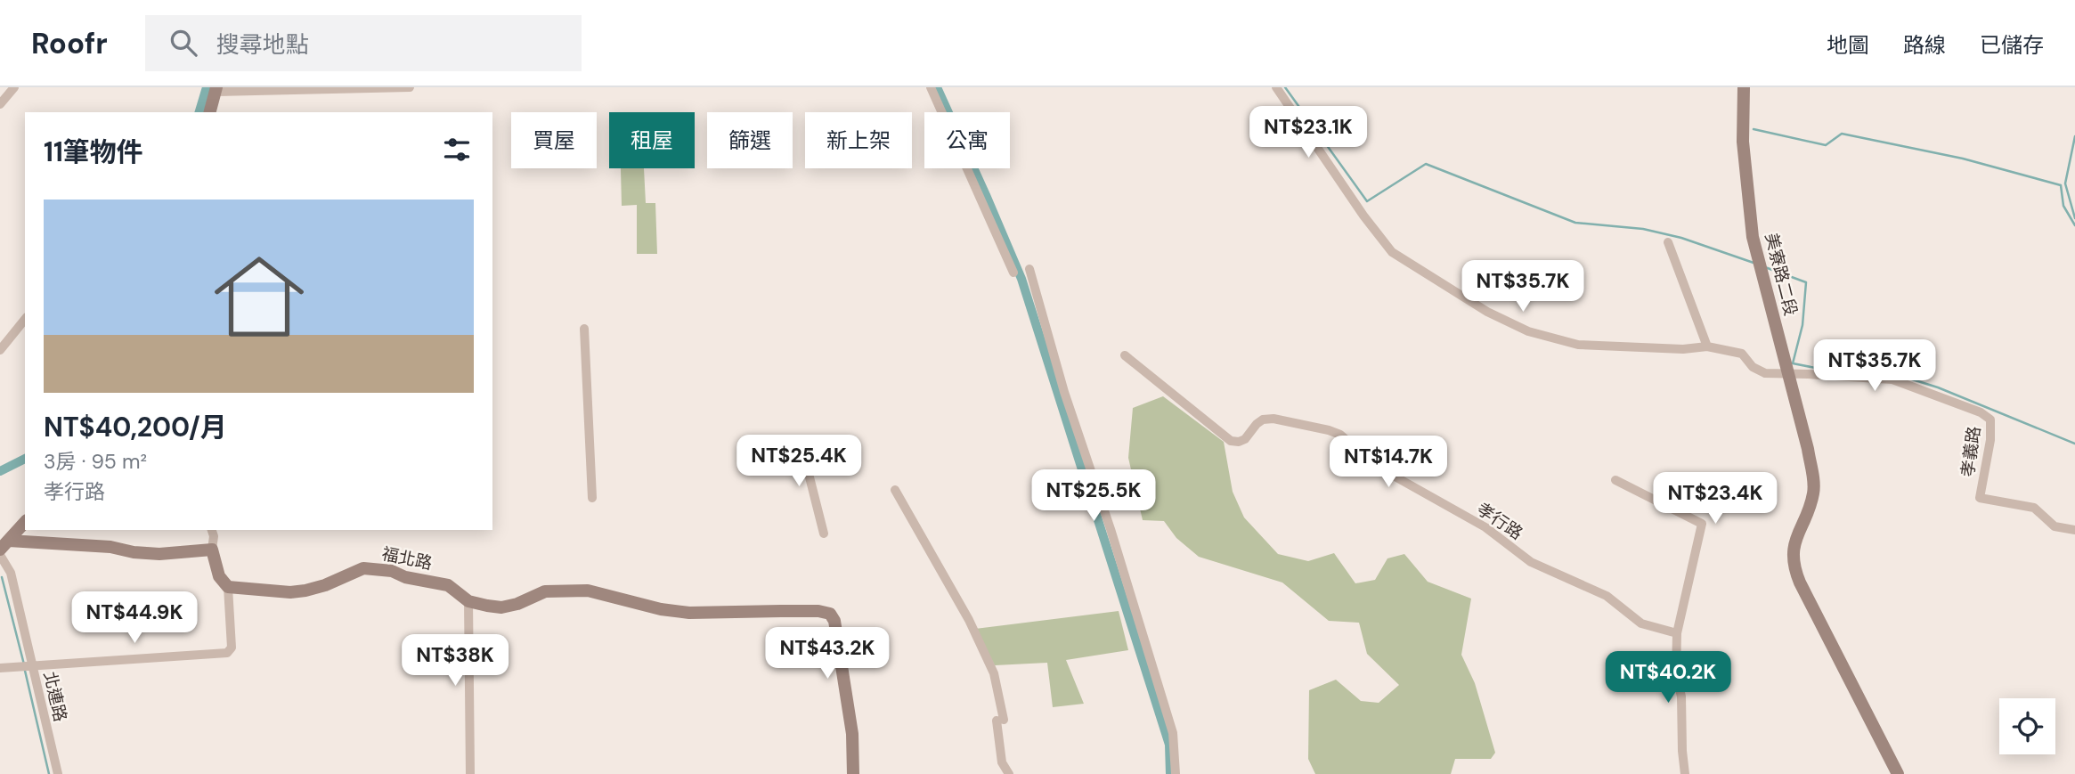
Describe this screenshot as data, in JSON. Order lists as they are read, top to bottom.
{
  "streets": {
    "street": [
      "美寮路二段",
      "孝義路",
      "孝行路",
      "福北路",
      "北連路"
    ]
  },
  "crossings": [
    ["美寮路二段", "孝義路"]
  ],
  "page": {
    "header": "Roofr",
    "search": "搜尋地點",
    "nav": ["地圖", "路線", "已儲存"],
    "price": [
      "NT$23.1K",
      "NT$35.7K",
      "NT$35.7K",
      "NT$25.4K",
      "NT$14.7K",
      "NT$25.5K",
      "NT$23.4K",
      "NT$44.9K",
      "NT$43.2K",
      "NT$38K",
      "NT$40.2K"
    ],
    "chip": [
      "買屋",
      "租屋",
      "篩選",
      "新上架",
      "公寓"
    ],
    "heading": "11筆物件",
    "list": [
      {
        "name": "NT$40,200/月",
        "note": "3房 · 95 m² · 孝行路"
      }
    ]
  }
}
